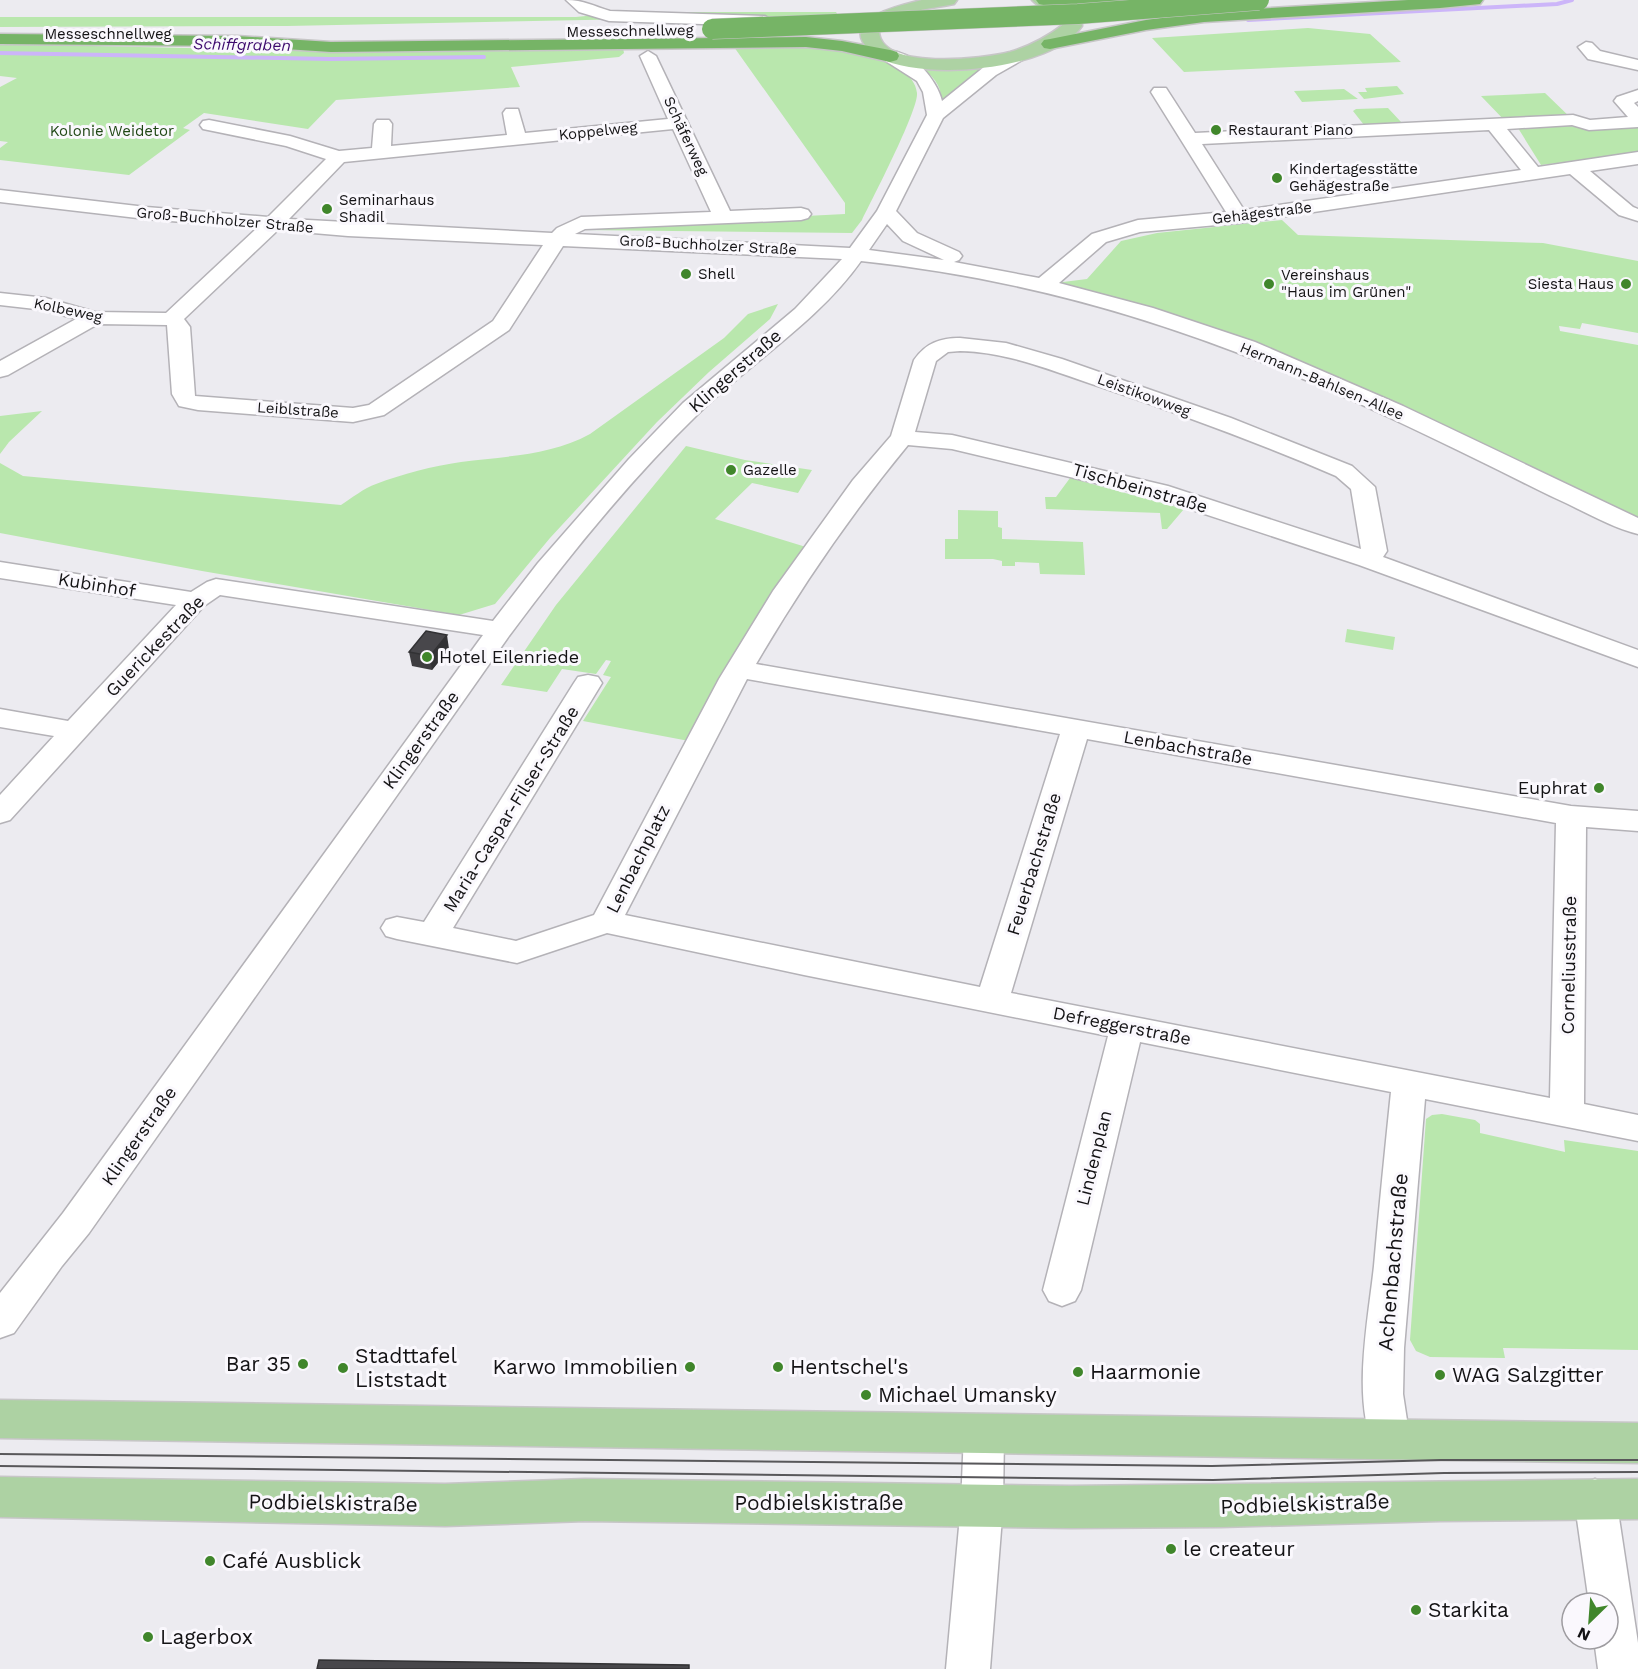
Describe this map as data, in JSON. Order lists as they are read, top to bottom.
{
  "streets": {
    "highway": ["Messeschnellweg"],
    "main road": ["Podbielskistraße"],
    "street": [
      "Koppelweg",
      "Schäferweg",
      "Gehägestraße",
      "Groß-Buchholzer Straße",
      "Kolbeweg",
      "Klingerstraße",
      "Hermann-Bahlsen-Allee",
      "Leistikowweg",
      "Leiblstraße",
      "Tischbeinstraße",
      "Kubinhof",
      "Guerickestraße",
      "Lenbachstraße",
      "Maria-Caspar-Filser-Straße",
      "Lenbachplatz",
      "Feuerbachstraße",
      "Corneliusstraße",
      "Defreggerstraße",
      "Lindenplan",
      "Achenbachstraße"
    ]
  },
  "crossings": [
    ["Koppelweg", "Schäferweg"],
    ["Schäferweg", "Groß-Buchholzer Straße"],
    ["Gehägestraße", "Hermann-Bahlsen-Allee"],
    ["Groß-Buchholzer Straße", "Klingerstraße"],
    ["Groß-Buchholzer Straße", "Hermann-Bahlsen-Allee"],
    ["Groß-Buchholzer Straße", "Leiblstraße"],
    ["Kolbeweg", "Leiblstraße"],
    ["Klingerstraße", "Hermann-Bahlsen-Allee"],
    ["Klingerstraße", "Guerickestraße"],
    ["Leistikowweg", "Tischbeinstraße"],
    ["Kubinhof", "Guerickestraße"],
    ["Lenbachstraße", "Lenbachplatz"],
    ["Lenbachstraße", "Feuerbachstraße"],
    ["Lenbachstraße", "Corneliusstraße"],
    ["Maria-Caspar-Filser-Straße", "Lenbachplatz"],
    ["Lenbachplatz", "Defreggerstraße"],
    ["Feuerbachstraße", "Defreggerstraße"],
    ["Corneliusstraße", "Defreggerstraße"],
    ["Defreggerstraße", "Lindenplan"],
    ["Defreggerstraße", "Achenbachstraße"]
  ],
  "water": ["Schiffgraben"],
  "parks": ["Kolonie Weidetor"],
  "places": [
    "Restaurant Piano",
    "Kindertagesstätte Gehägestraße",
    "Seminarhaus Shadil",
    "Shell",
    "Vereinshaus \"Haus im Grünen\"",
    "Siesta Haus",
    "Gazelle",
    "Hotel Eilenriede",
    "Euphrat",
    "Bar 35",
    "Karwo Immobilien",
    "Hentschel's",
    "Stadttafel Liststadt",
    "Haarmonie",
    "WAG Salzgitter",
    "Michael Umansky",
    "le createur",
    "Café Ausblick",
    "Starkita",
    "Lagerbox"
  ],
  "north": "bottom left"
}
